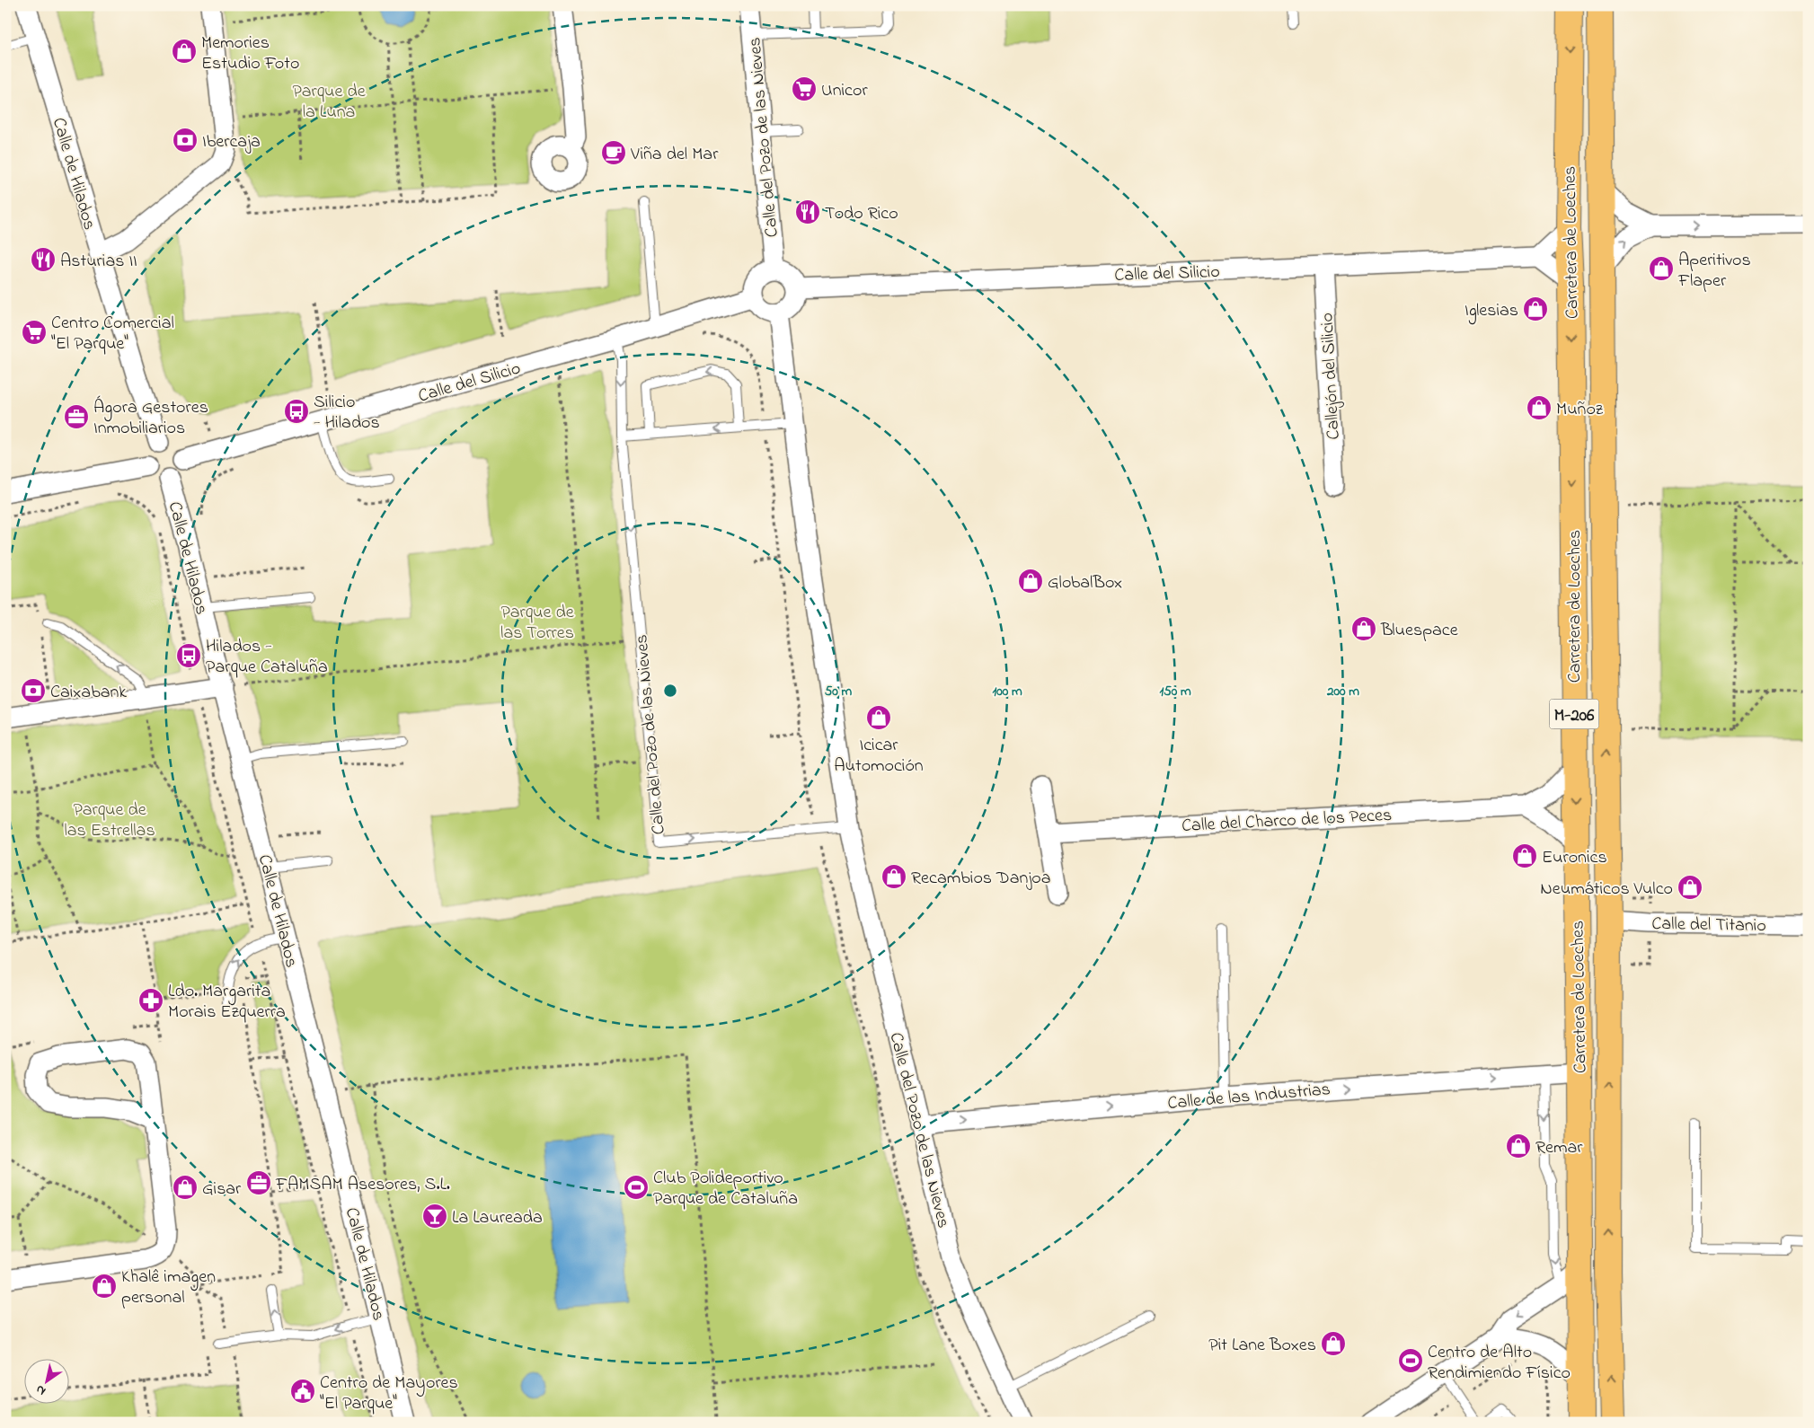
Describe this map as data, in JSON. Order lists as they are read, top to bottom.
{
  "streets": {
    "main road": ["Carretera de Loeches", "M-206"],
    "street": [
      "Calle del Pozo de las Nieves",
      "Calle de Hilados",
      "Calle del Silicio",
      "Callejón del Silicio",
      "Calle del Charco de los Peces",
      "Calle del Titanio",
      "Calle de las Industrias"
    ]
  },
  "crossings": [
    ["Calle del Pozo de las Nieves", "Calle del Silicio"],
    ["Calle del Pozo de las Nieves", "Calle de las Industrias"],
    ["Calle de Hilados", "Calle del Silicio"],
    ["Carretera de Loeches", "Calle del Charco de los Peces"],
    ["Carretera de Loeches", "Calle del Titanio"],
    ["Carretera de Loeches", "Calle de las Industrias"],
    ["Calle del Silicio", "Callejón del Silicio"]
  ],
  "one_way": ["Calle de las Industrias"],
  "parks": ["Parque de la Luna", "Parque de las Torres", "Parque de las Estrellas"],
  "places": {
    "shop": [
      "Memories Estudio Foto",
      "Aperitivos Flaper",
      "Iglesias",
      "Muñoz",
      "GlobalBox",
      "Bluespace",
      "Icicar Automoción",
      "Euronics",
      "Recambios Danjoa",
      "Neumáticos Vulco",
      "Remar",
      "Gisar",
      "Khalê imagen personal",
      "Pit Lane Boxes"
    ],
    "supermarket": ["Unicor", "Centro Comercial \"El Parque\""],
    "bank": ["Ibercaja", "Caixabank"],
    "cafe": ["Viña del Mar"],
    "restaurant": ["Todo Rico", "Asturias II"],
    "bus stop": ["Silicio - Hilados", "Hilados - Parque Cataluña"],
    "office": ["Ágora Gestores Inmobiliarios", "FAMSAM Asesores, S.L."],
    "pharmacy": ["Ldo. Margarita Morais Ezquerra"],
    "sports": ["Club Polideportivo Parque de Cataluña", "Centro de Alto Rendimiendo Físico"],
    "bar": ["La Laureada"],
    "public building": ["Centro de Mayores \"El Parque\""]
  },
  "north": "bottom left",
  "rings": [
    "50 m",
    "100 m",
    "150 m",
    "200 m"
  ]
}
